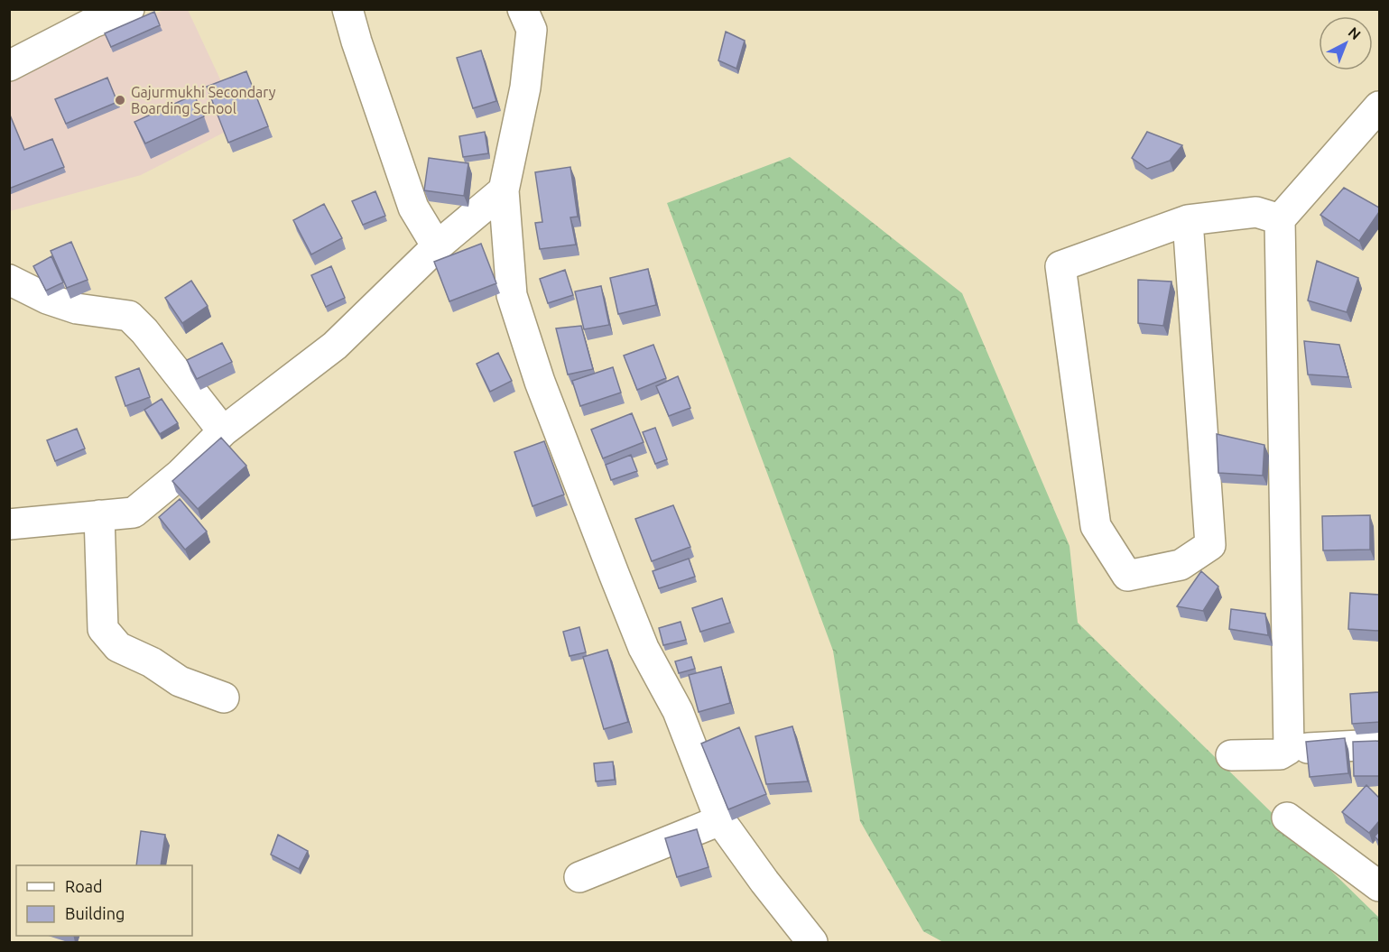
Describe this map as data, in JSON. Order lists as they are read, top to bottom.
{
  "places": ["Gajurmukhi Secondary Boarding School"],
  "legend": ["Road", "Building"],
  "north": "top right"
}
